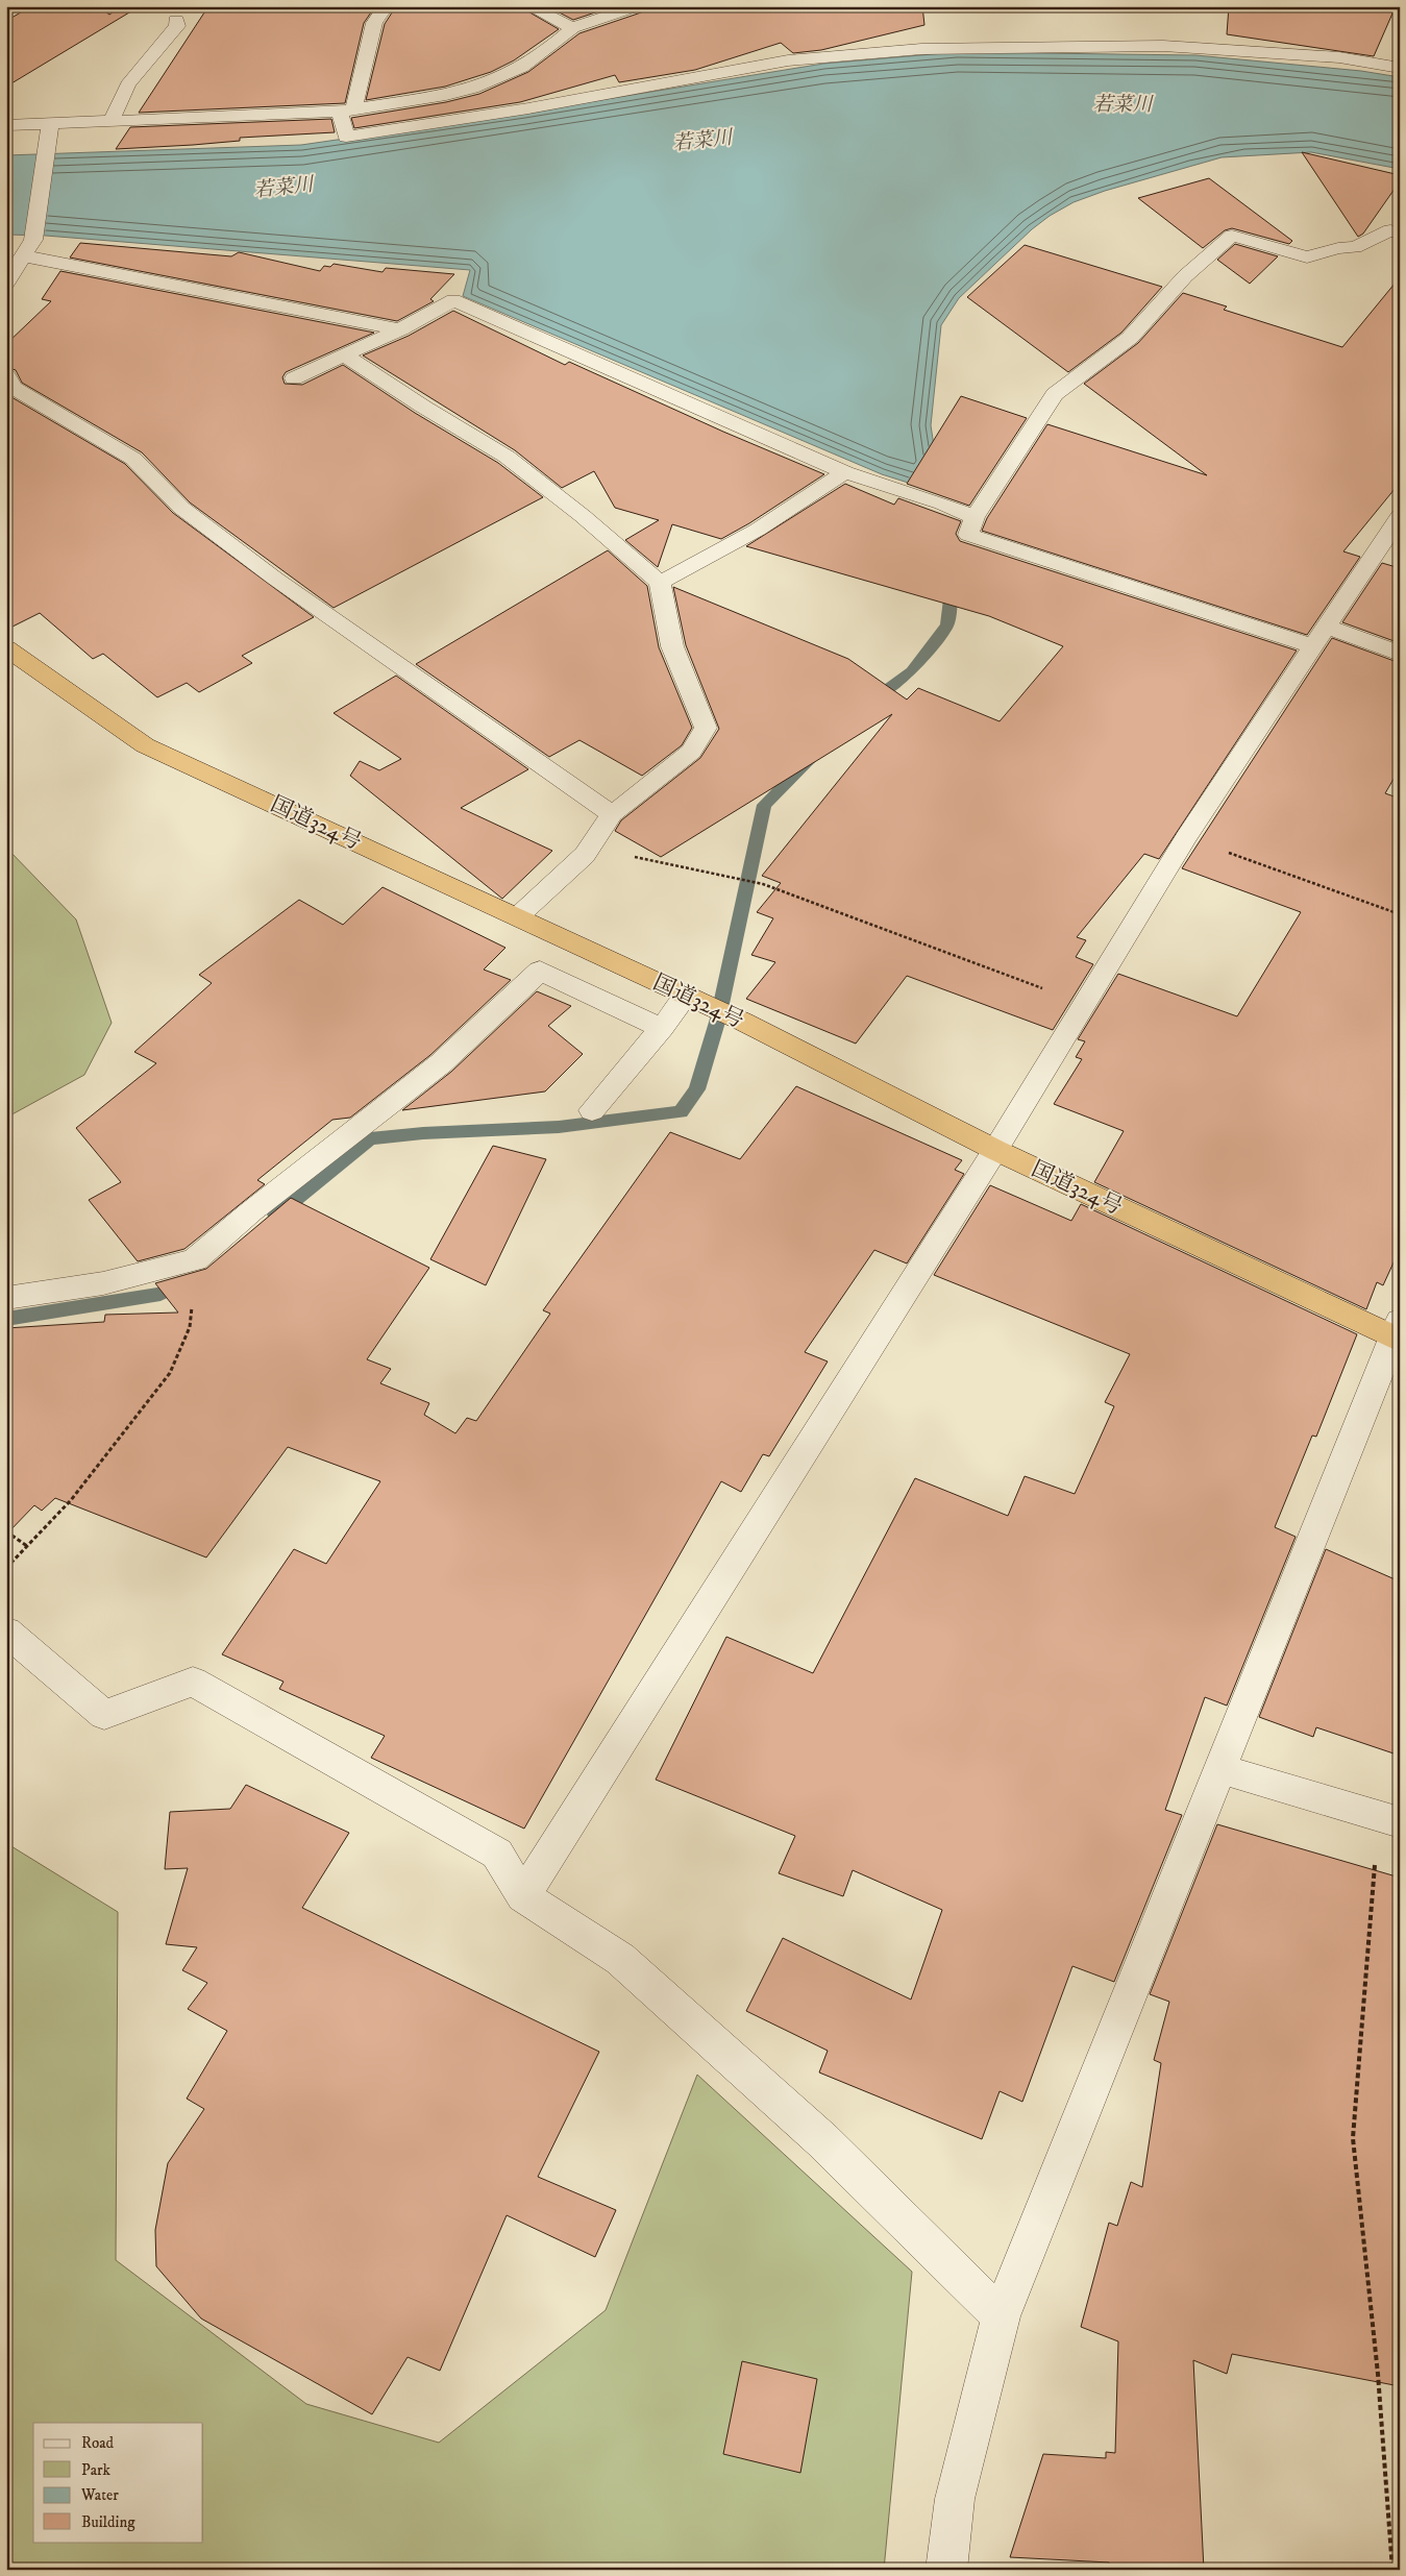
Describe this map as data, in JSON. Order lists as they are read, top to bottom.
{
  "streets": {
    "highway": ["国道324号"]
  },
  "water": ["若菜川"],
  "legend": [
    "Road",
    "Park",
    "Water",
    "Building"
  ]
}
